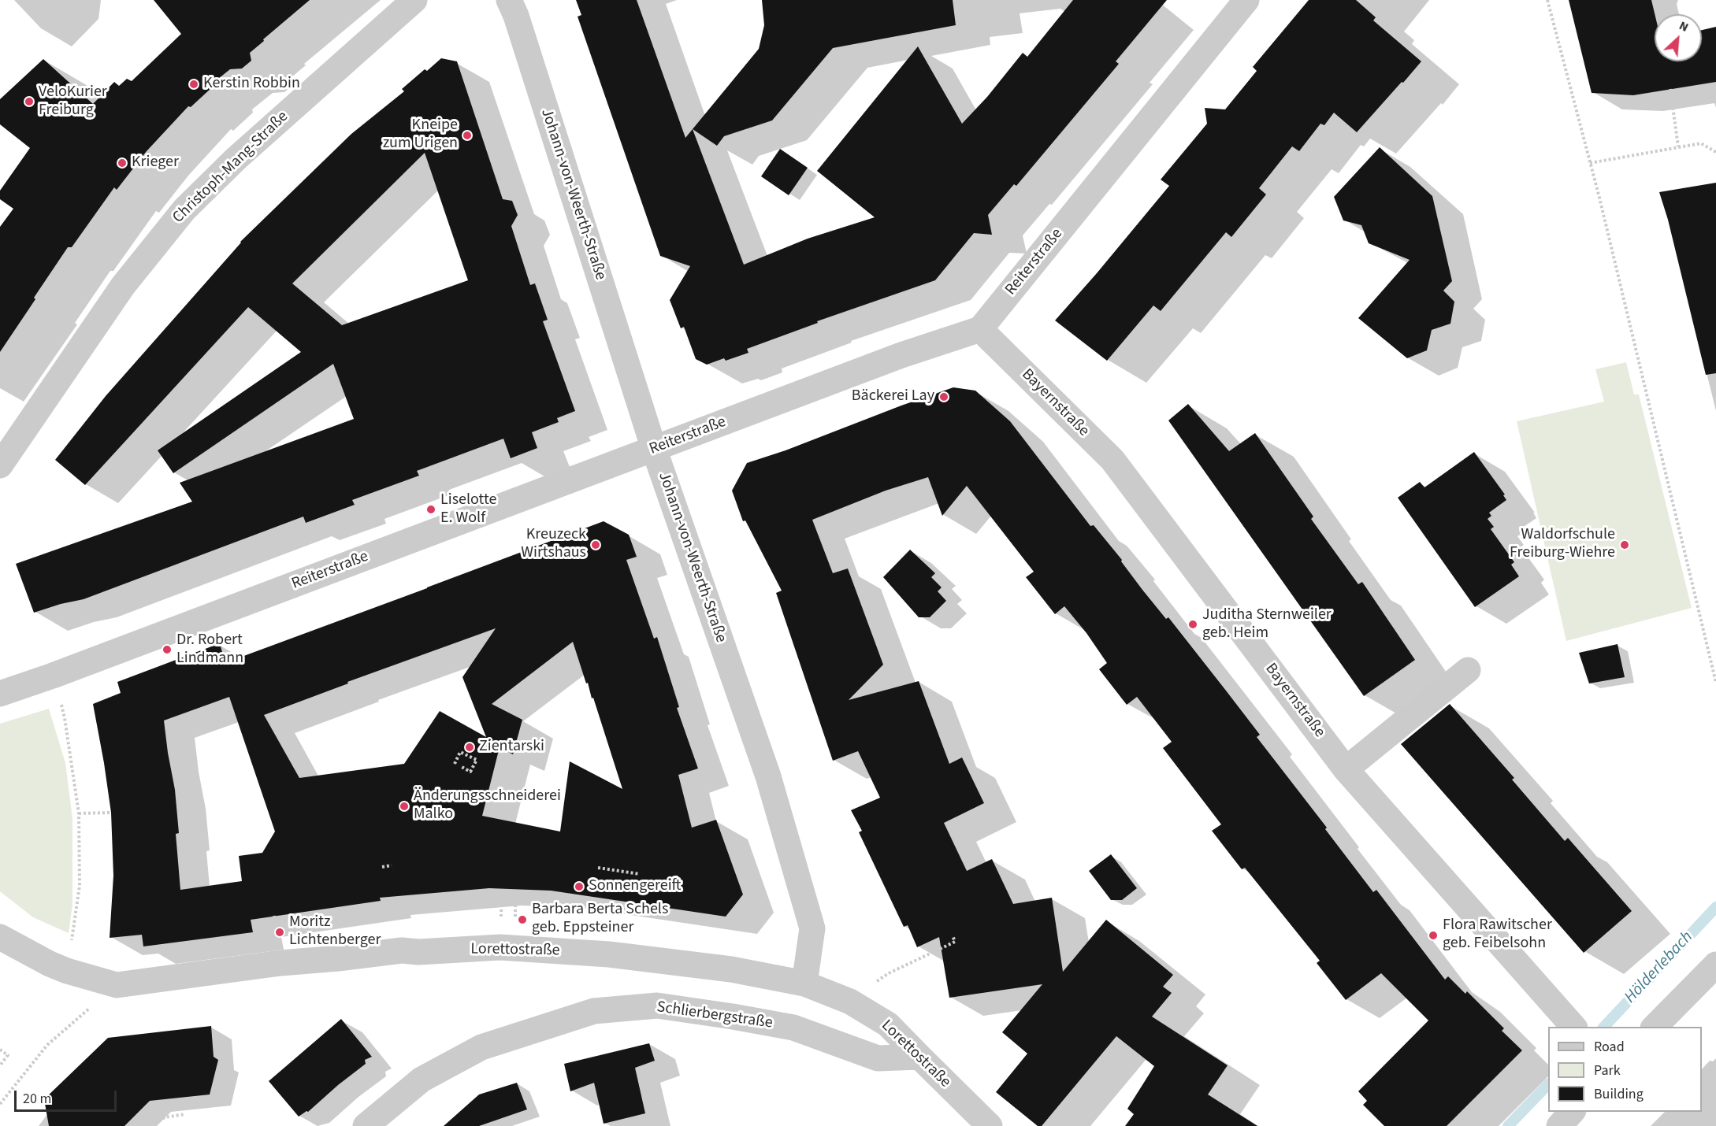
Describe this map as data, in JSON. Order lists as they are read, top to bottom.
{
  "streets": {
    "street": [
      "Christoph-Mang-Straße",
      "Johann-von-Weerth-Straße",
      "Reiterstraße",
      "Bayernstraße",
      "Lorettostraße",
      "Schlierbergstraße"
    ]
  },
  "crossings": [
    ["Johann-von-Weerth-Straße", "Reiterstraße"],
    ["Johann-von-Weerth-Straße", "Lorettostraße"],
    ["Reiterstraße", "Bayernstraße"],
    ["Lorettostraße", "Schlierbergstraße"]
  ],
  "water": ["Hölderlebach"],
  "places": [
    "Kerstin Robbin",
    "VeloKurier Freiburg",
    "Kneipe zum Urigen",
    "Krieger",
    "Bäckerei Lay",
    "Liselotte E. Wolf",
    "Kreuzeck Wirtshaus",
    "Waldorfschule Freiburg-Wiehre",
    "Juditha Sternweiler geb. Heim",
    "Dr. Robert Lindmann",
    "Zientarski",
    "Änderungsschneiderei Malko",
    "Sonnengereift",
    "Barbara Berta Schels geb. Eppsteiner",
    "Moritz Lichtenberger",
    "Flora Rawitscher geb. Feibelsohn"
  ],
  "legend": ["Road", "Park", "Building"],
  "scale_bar": "20 m",
  "north": "top right"
}
